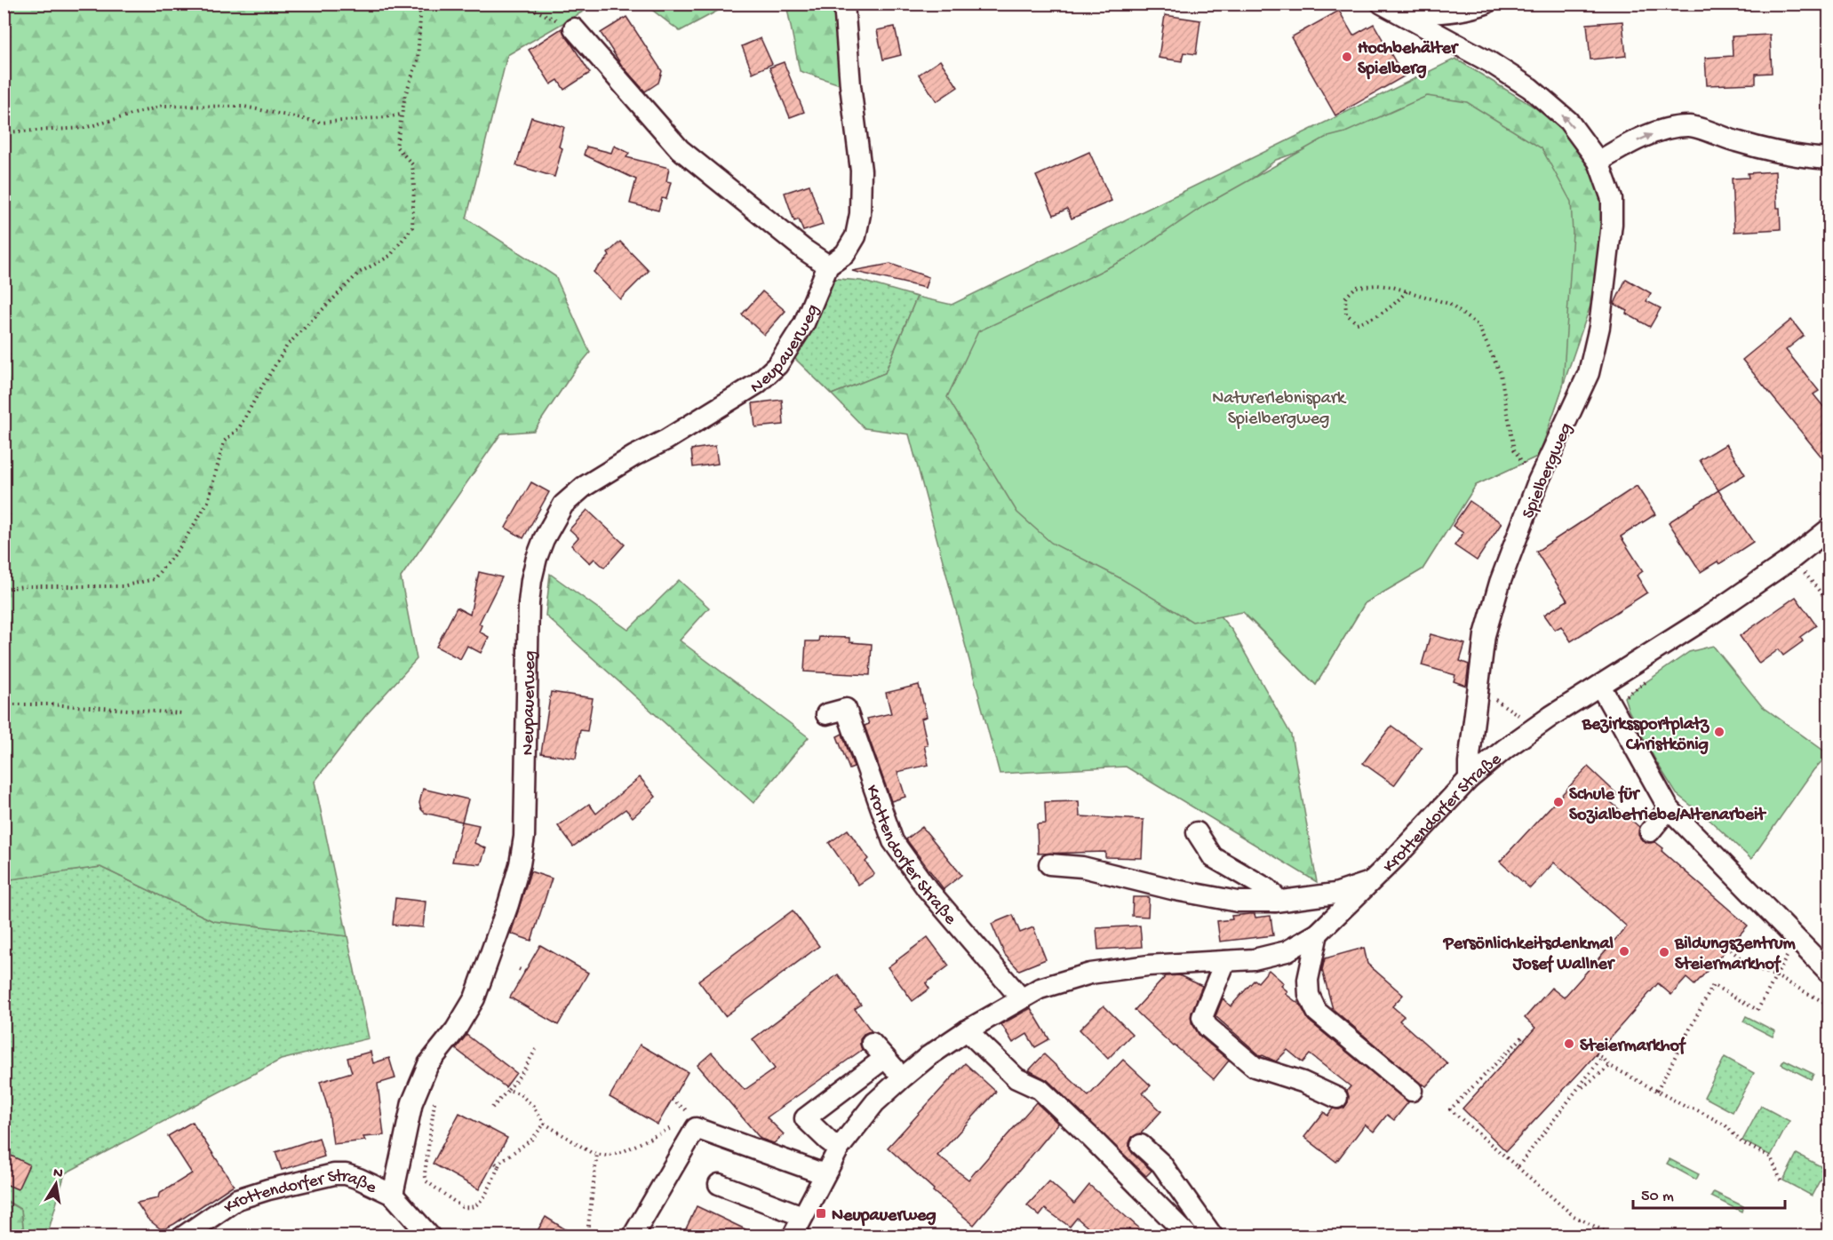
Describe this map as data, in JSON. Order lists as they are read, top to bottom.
{
  "streets": {
    "street": ["Neupauerweg", "Spielbergweg", "Krottendorfer Straße"]
  },
  "crossings": [
    ["Neupauerweg", "Krottendorfer Straße"],
    ["Spielbergweg", "Krottendorfer Straße"]
  ],
  "parks": ["Naturerlebnispark Spielbergweg"],
  "places": {
    "other": [
      "Hochbehälter Spielberg",
      "Bezirkssportplatz Christkönig",
      "Schule für Sozialbetriebe/Altenarbeit",
      "Persönlichkeitsdenkmal Josef Wallner",
      "Bildungszentrum Steiermarkhof",
      "Steiermarkhof"
    ],
    "transit": ["Neupauerweg"]
  },
  "scale_bar": "50 m",
  "north": "top"
}
